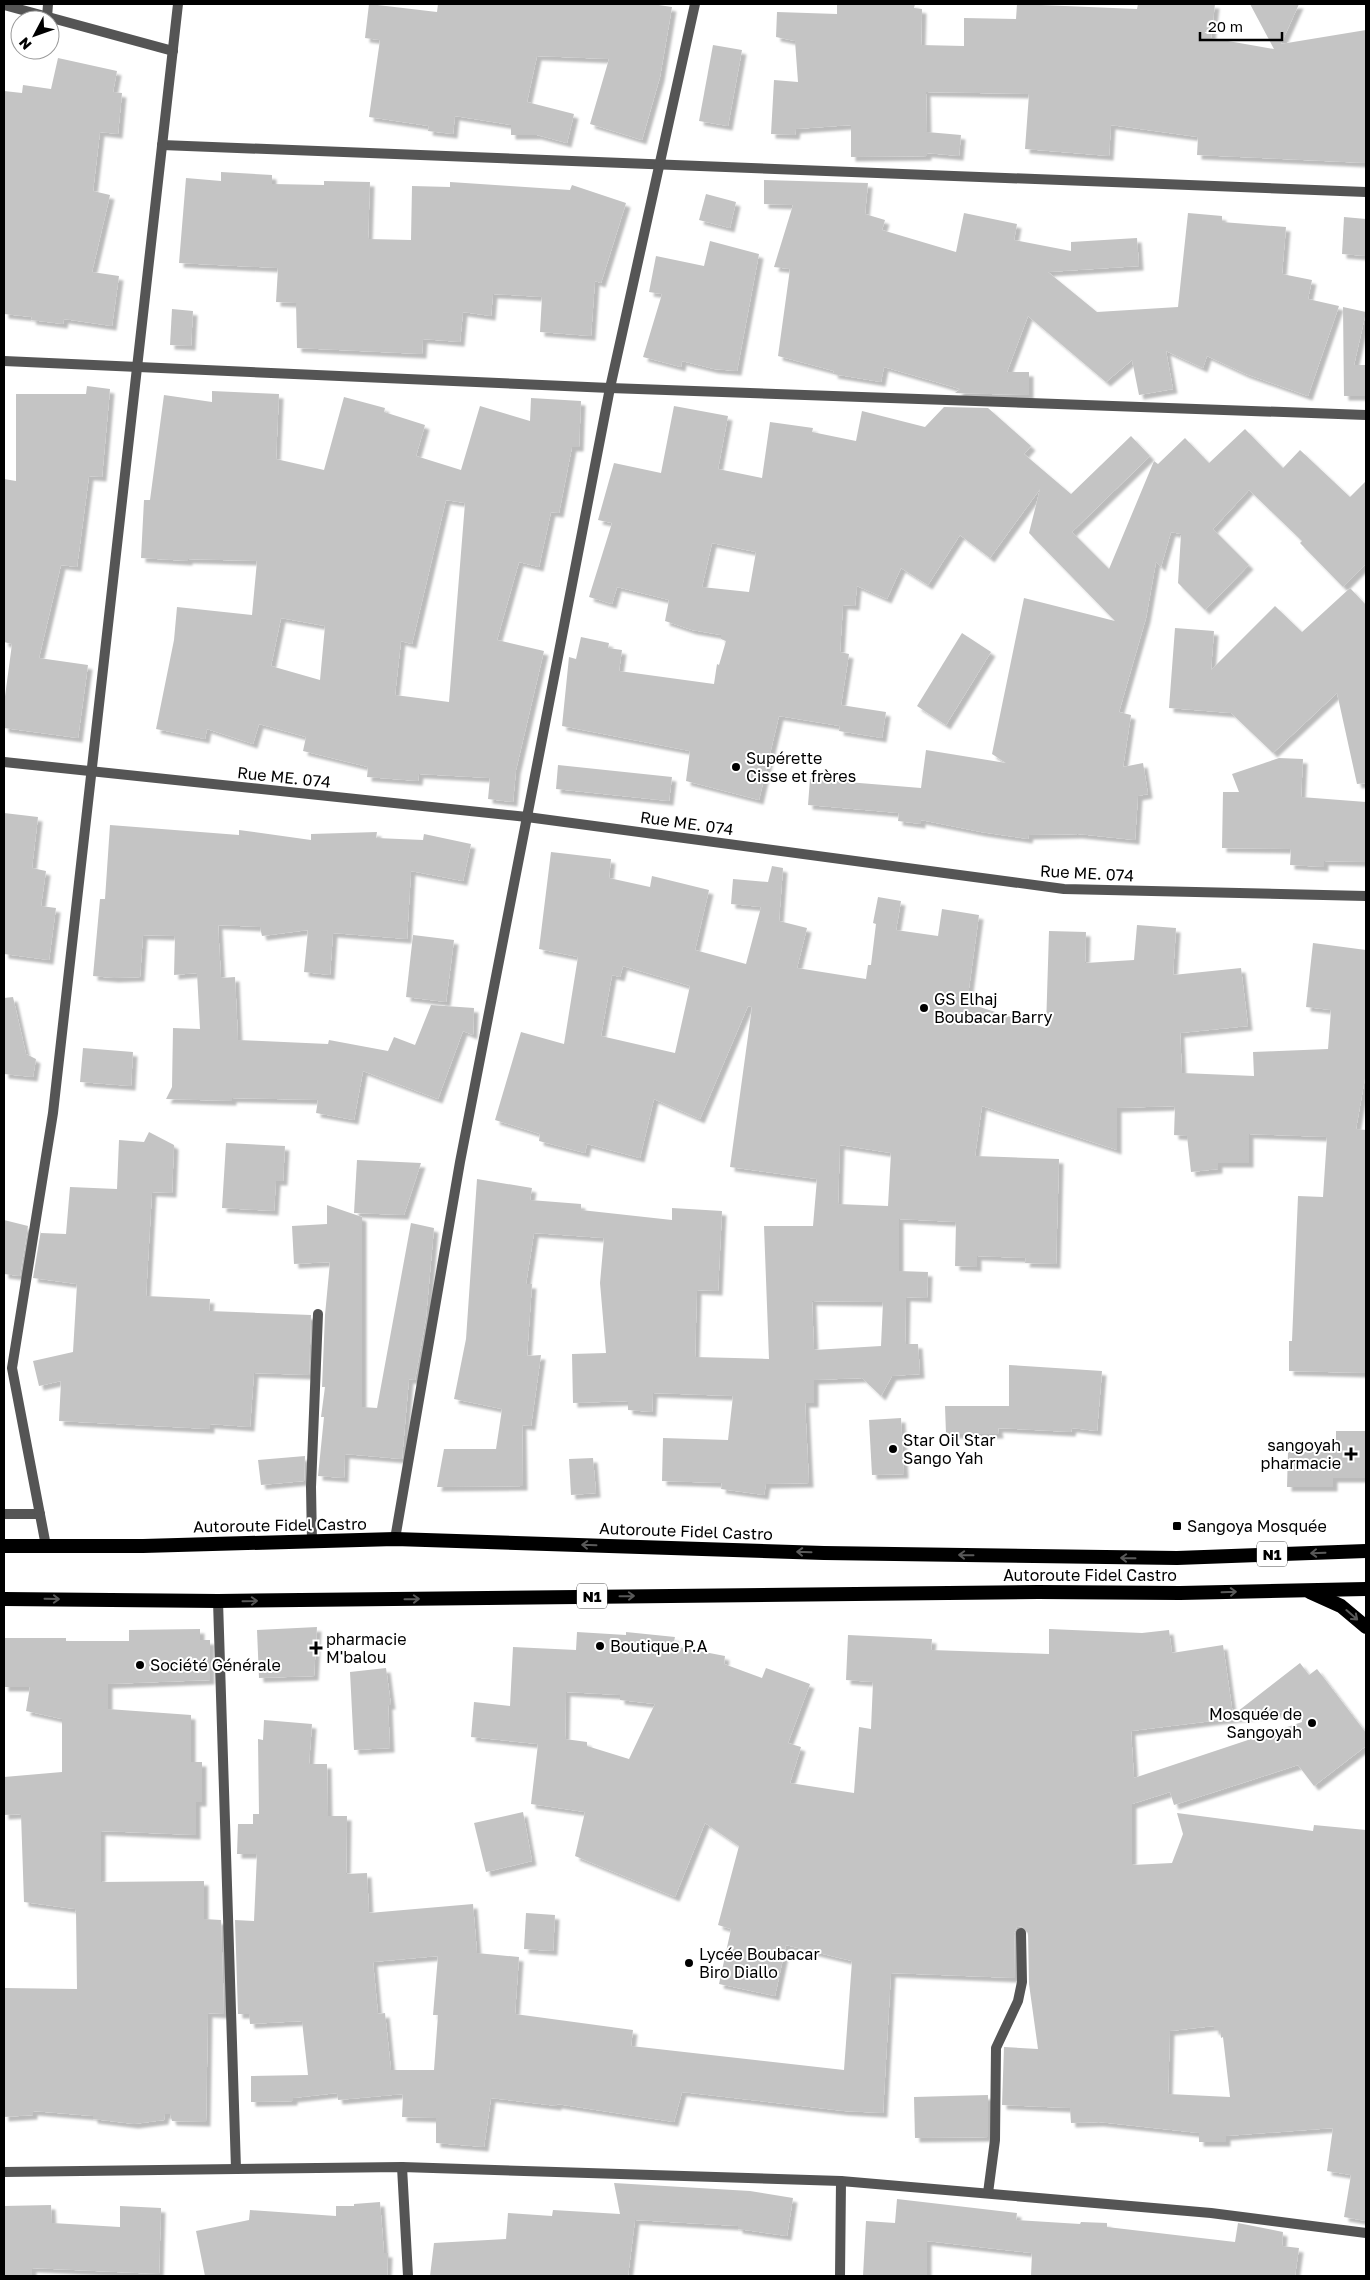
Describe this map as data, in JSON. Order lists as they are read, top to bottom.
{
  "streets": {
    "highway": ["Autoroute Fidel Castro", "N1"],
    "street": ["Rue ME. 074"]
  },
  "places": {
    "other": [
      "Supérette Cisse et frères",
      "GS Elhaj Boubacar Barry",
      "Star Oil Star Sango Yah",
      "Boutique P.A",
      "Société Générale",
      "Mosquée de Sangoyah",
      "Lycée Boubacar Biro Diallo"
    ],
    "health": ["sangoyah pharmacie", "pharmacie M'balou"],
    "transit": ["Sangoya Mosquée"]
  },
  "scale_bar": "20 m",
  "north": "bottom left"
}
